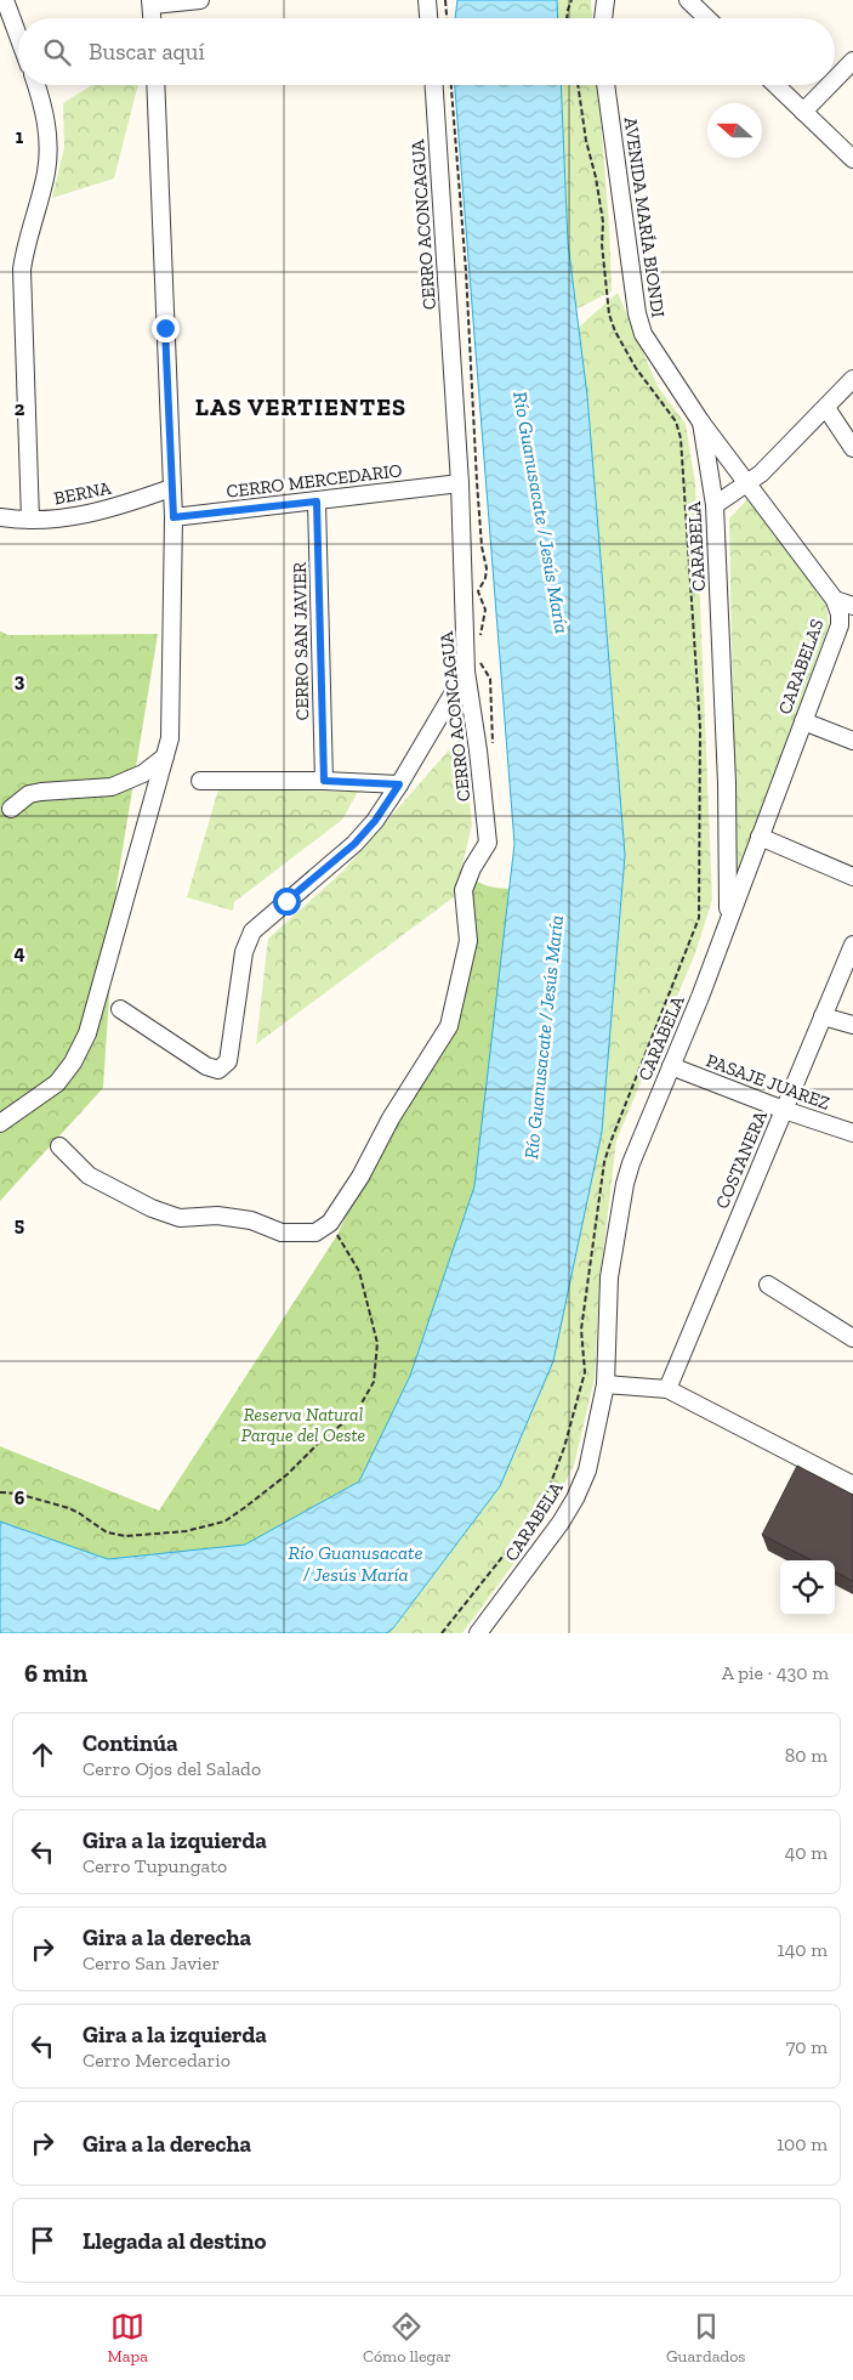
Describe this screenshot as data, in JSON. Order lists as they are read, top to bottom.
{
  "streets": {
    "street": [
      "AVENIDA MARÍA BIONDI",
      "CERRO ACONCAGUA",
      "CERRO MERCEDARIO",
      "BERNA",
      "CARABELA",
      "CERRO SAN JAVIER",
      "CARABELAS",
      "PASAJE JUAREZ",
      "COSTANERA"
    ]
  },
  "crossings": [
    ["AVENIDA MARÍA BIONDI", "CARABELA"],
    ["AVENIDA MARÍA BIONDI", "CARABELAS"],
    ["CERRO ACONCAGUA", "CERRO MERCEDARIO"],
    ["CERRO MERCEDARIO", "CERRO SAN JAVIER"],
    ["CARABELA", "CARABELAS"],
    ["CARABELA", "PASAJE JUAREZ"],
    ["PASAJE JUAREZ", "COSTANERA"]
  ],
  "districts": ["LAS VERTIENTES"],
  "water": ["Río Guanusacate / Jesús María"],
  "parks": ["Reserva Natural Parque del Oeste"],
  "north": "left",
  "page": {
    "search": "Buscar aquí",
    "heading": ["6 min", "A pie · 430 m"],
    "list": [
      ["Continúa", "Cerro Ojos del Salado", "80 m"],
      ["Gira a la izquierda", "Cerro Tupungato", "40 m"],
      ["Gira a la derecha", "Cerro San Javier", "140 m"],
      ["Gira a la izquierda", "Cerro Mercedario", "70 m"],
      ["Gira a la derecha", "100 m"],
      "Llegada al destino"
    ],
    "nav": ["Mapa", "Cómo llegar", "Guardados"]
  },
  "grid": {
    "rows": [
      "1",
      "2",
      "3",
      "4",
      "5",
      "6"
    ]
  }
}
